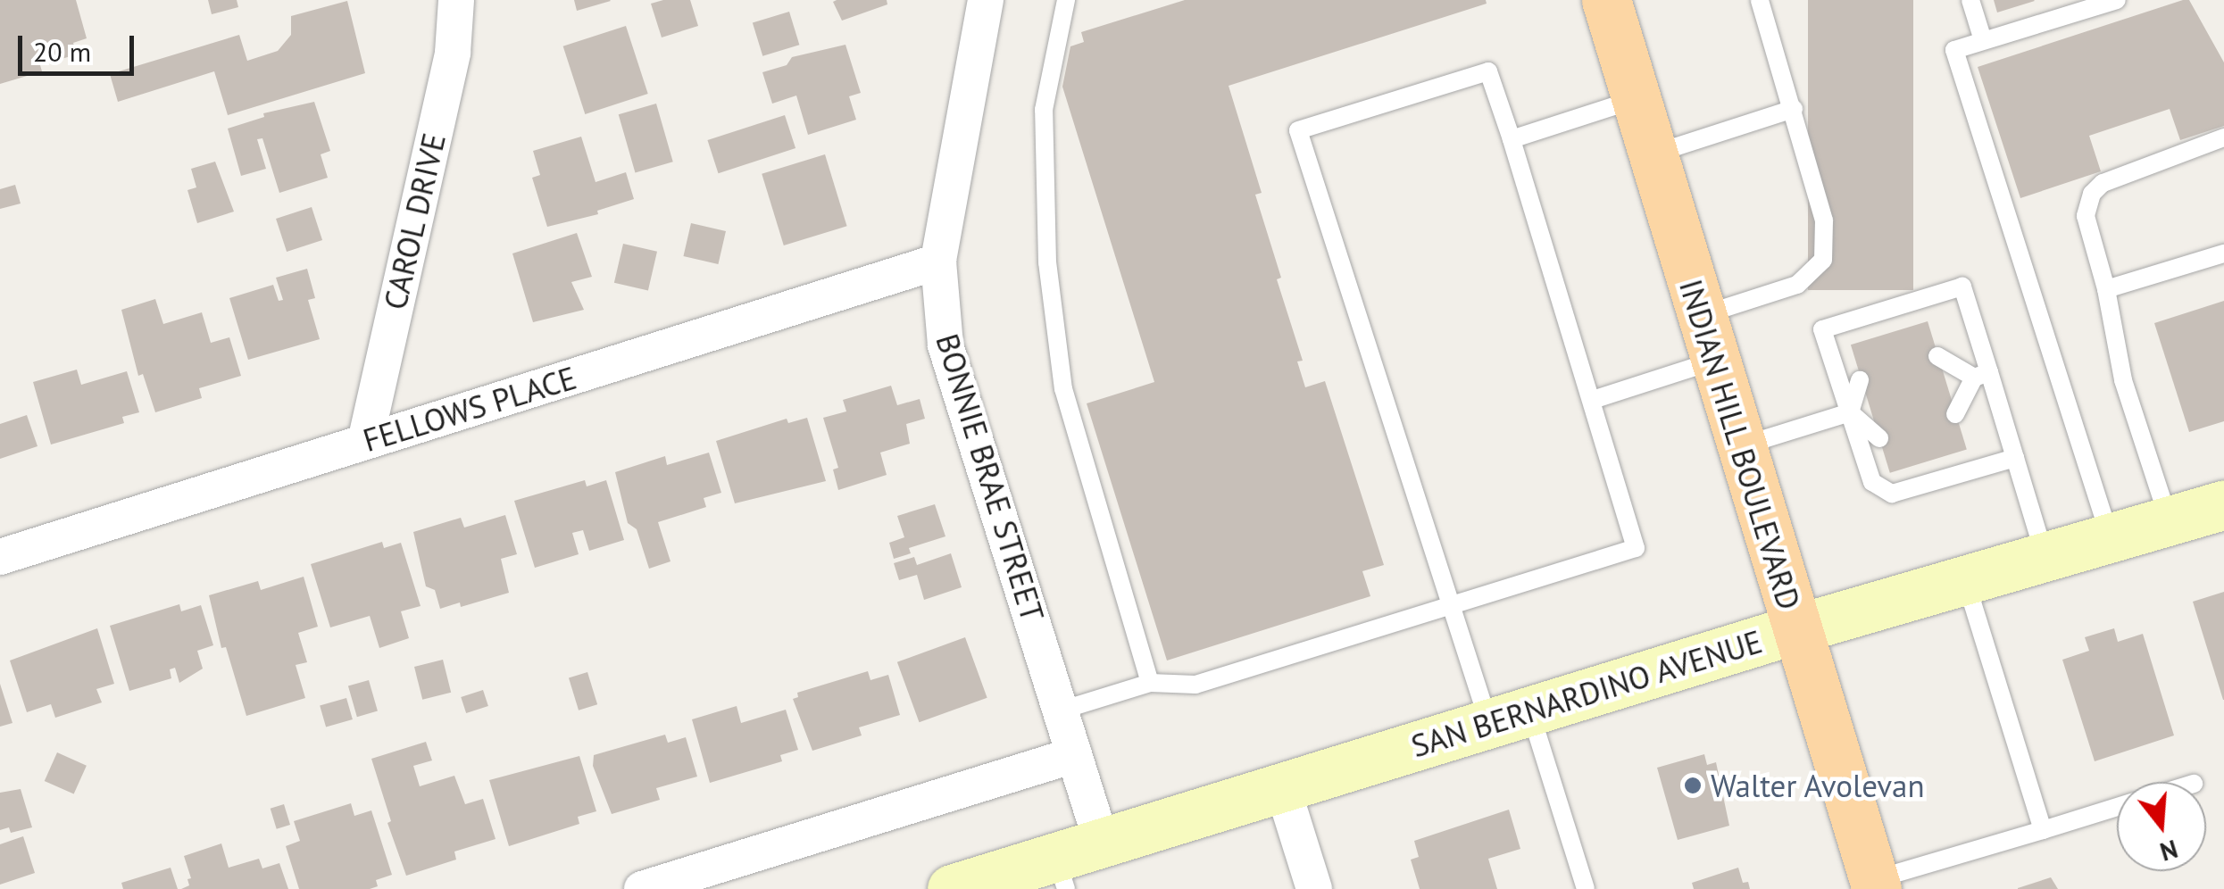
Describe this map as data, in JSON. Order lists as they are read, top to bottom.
{
  "streets": {
    "main road": ["INDIAN HILL BOULEVARD", "SAN BERNARDINO AVENUE"],
    "street": ["CAROL DRIVE", "FELLOWS PLACE", "BONNIE BRAE STREET"]
  },
  "crossings": [
    ["CAROL DRIVE", "FELLOWS PLACE"],
    ["FELLOWS PLACE", "BONNIE BRAE STREET"],
    ["INDIAN HILL BOULEVARD", "SAN BERNARDINO AVENUE"],
    ["BONNIE BRAE STREET", "SAN BERNARDINO AVENUE"]
  ],
  "places": ["Walter Avolevan"],
  "scale_bar": "20 m",
  "north": "bottom"
}
